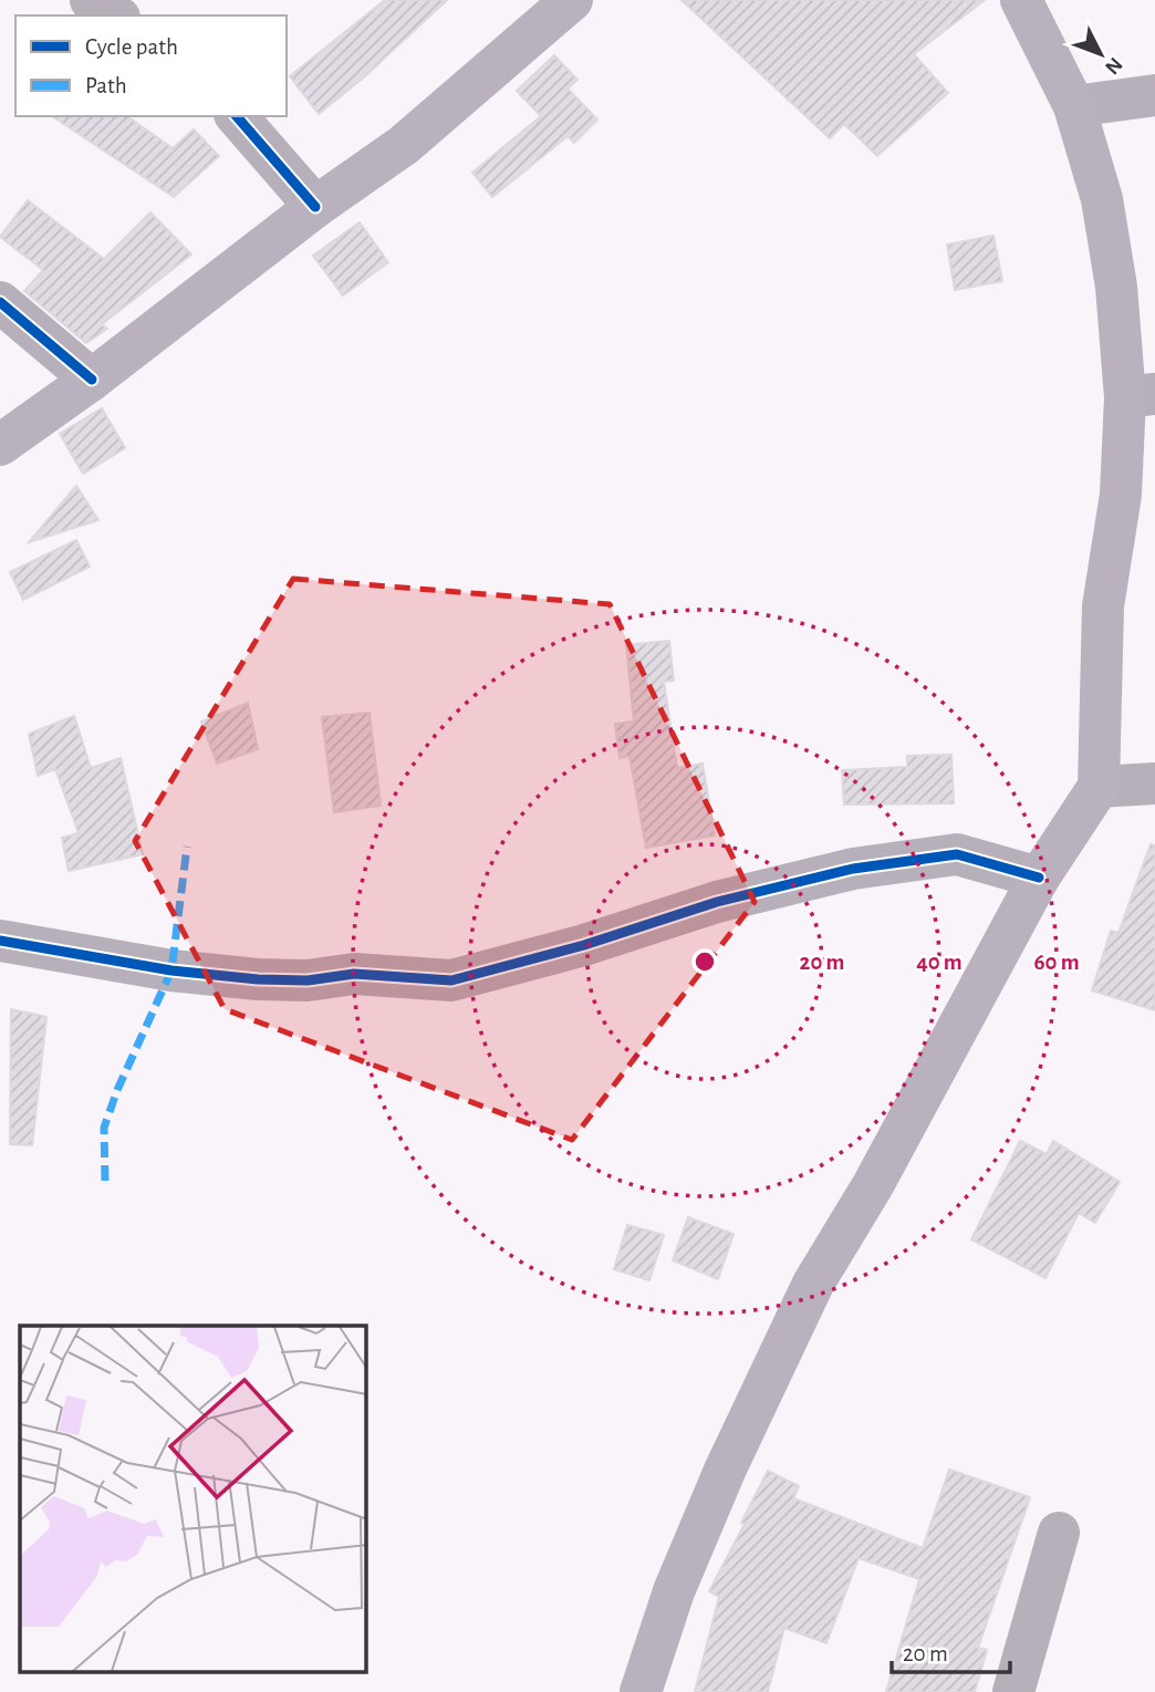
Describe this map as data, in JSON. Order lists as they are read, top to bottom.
{
  "legend": ["Cycle path", "Path"],
  "scale_bar": "20 m",
  "north": "bottom right",
  "rings": ["20 m", "40 m", "60 m"]
}
